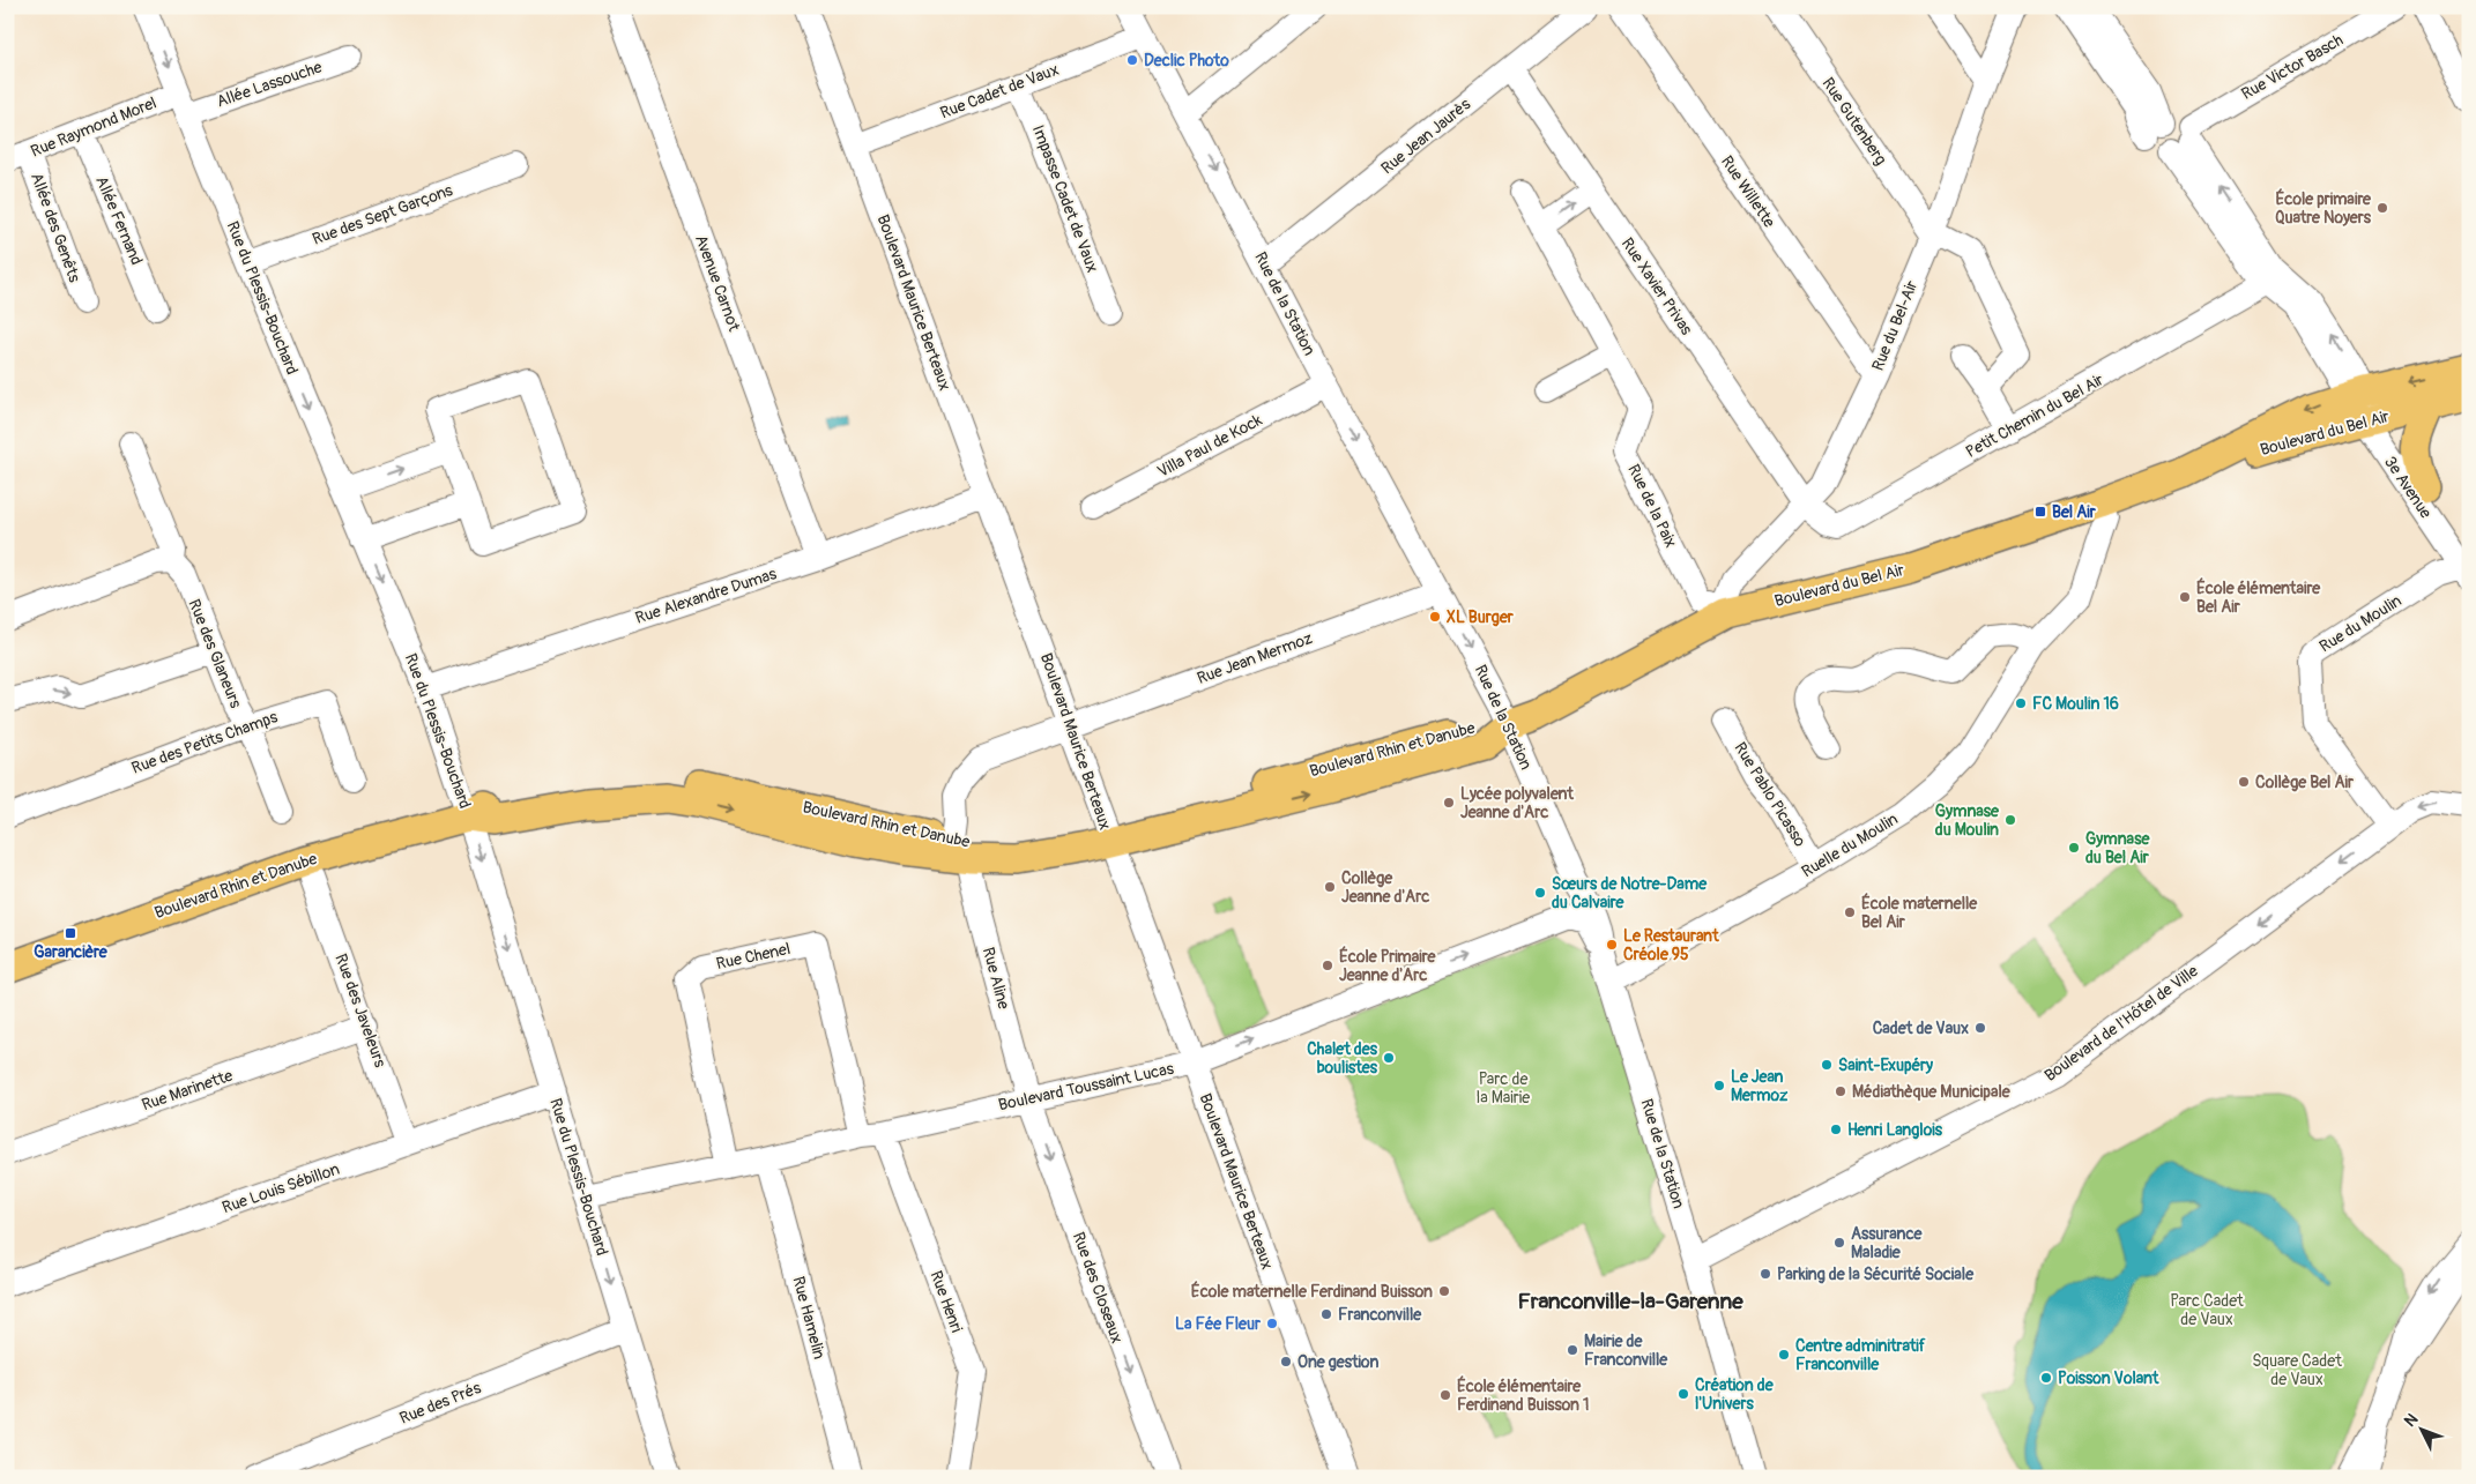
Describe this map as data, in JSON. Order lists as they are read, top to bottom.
{
  "streets": {
    "main road": ["Boulevard du Bel Air", "Boulevard Rhin et Danube"],
    "street": [
      "Rue Victor Basch",
      "Allée Lassouche",
      "Rue Cadet de Vaux",
      "Rue Gutenberg",
      "Rue Raymond Morel",
      "Rue Jean Jaurès",
      "Rue Willette",
      "Impasse Cadet de Vaux",
      "Rue des Sept Garçons",
      "Allée Fernand",
      "Allée des Genêts",
      "Avenue Carnot",
      "Rue Xavier Privas",
      "Rue du Plessis-Bouchard",
      "Boulevard Maurice Berteaux",
      "Rue de la Station",
      "Rue du Bel-Air",
      "Petit Chemin du Bel Air",
      "Villa Paul de Kock",
      "3e Avenue",
      "Rue de la Paix",
      "Rue Alexandre Dumas",
      "Rue du Moulin",
      "Rue des Glaneurs",
      "Rue Jean Mermoz",
      "Rue des Petits Champs",
      "Rue Pablo Picasso",
      "Ruelle du Moulin",
      "Rue Chenel",
      "Rue Aline",
      "Rue des Javeleurs",
      "Boulevard de l'Hôtel de Ville",
      "Boulevard Toussaint Lucas",
      "Rue Marinette",
      "Rue Louis Sébillon",
      "Rue des Closeaux",
      "Rue Henri",
      "Rue Hamelin",
      "Rue des Prés"
    ]
  },
  "crossings": [
    ["Allée Lassouche", "Rue Raymond Morel"],
    ["Allée Lassouche", "Rue du Plessis-Bouchard"],
    ["Rue Cadet de Vaux", "Impasse Cadet de Vaux"],
    ["Rue Cadet de Vaux", "Boulevard Maurice Berteaux"],
    ["Rue Cadet de Vaux", "Rue de la Station"],
    ["Rue Gutenberg", "Rue du Bel-Air"],
    ["Rue Raymond Morel", "Allée Fernand"],
    ["Rue Raymond Morel", "Allée des Genêts"],
    ["Rue Raymond Morel", "Rue du Plessis-Bouchard"],
    ["Rue Jean Jaurès", "Rue Xavier Privas"],
    ["Rue Jean Jaurès", "Rue de la Station"],
    ["Rue Willette", "Rue du Bel-Air"],
    ["Rue des Sept Garçons", "Rue du Plessis-Bouchard"],
    ["Avenue Carnot", "Rue Alexandre Dumas"],
    ["Rue Xavier Privas", "Rue du Bel-Air"],
    ["Rue Xavier Privas", "Petit Chemin du Bel Air"],
    ["Rue du Plessis-Bouchard", "Rue Alexandre Dumas"],
    ["Rue du Plessis-Bouchard", "Boulevard Rhin et Danube"],
    ["Rue du Plessis-Bouchard", "Boulevard Toussaint Lucas"],
    ["Rue du Plessis-Bouchard", "Rue Louis Sébillon"],
    ["Rue du Plessis-Bouchard", "Rue des Prés"],
    ["Boulevard Maurice Berteaux", "Rue Alexandre Dumas"],
    ["Boulevard Maurice Berteaux", "Rue Jean Mermoz"],
    ["Boulevard Maurice Berteaux", "Boulevard Rhin et Danube"],
    ["Boulevard Maurice Berteaux", "Rue Aline"],
    ["Boulevard Maurice Berteaux", "Boulevard Toussaint Lucas"],
    ["Rue de la Station", "Boulevard du Bel Air"],
    ["Rue de la Station", "Villa Paul de Kock"],
    ["Rue de la Station", "Rue Jean Mermoz"],
    ["Rue de la Station", "Boulevard Rhin et Danube"],
    ["Rue de la Station", "Ruelle du Moulin"],
    ["Rue de la Station", "Boulevard de l'Hôtel de Ville"],
    ["Rue du Bel-Air", "Petit Chemin du Bel Air"],
    ["Rue du Bel-Air", "Boulevard du Bel Air"],
    ["Rue du Bel-Air", "Rue de la Paix"],
    ["Boulevard du Bel Air", "3e Avenue"],
    ["Boulevard du Bel Air", "Rue de la Paix"],
    ["Boulevard du Bel Air", "Boulevard Rhin et Danube"],
    ["Boulevard du Bel Air", "Ruelle du Moulin"],
    ["3e Avenue", "Rue du Moulin"],
    ["Rue du Moulin", "Boulevard de l'Hôtel de Ville"],
    ["Rue des Glaneurs", "Rue des Petits Champs"],
    ["Rue Jean Mermoz", "Rue Aline"],
    ["Boulevard Rhin et Danube", "Rue Aline"],
    ["Rue Pablo Picasso", "Ruelle du Moulin"],
    ["Rue Chenel", "Boulevard Toussaint Lucas"],
    ["Rue Aline", "Boulevard Toussaint Lucas"],
    ["Rue Aline", "Rue des Closeaux"],
    ["Rue des Javeleurs", "Rue Marinette"],
    ["Rue des Javeleurs", "Rue Louis Sébillon"],
    ["Boulevard Toussaint Lucas", "Rue des Closeaux"],
    ["Boulevard Toussaint Lucas", "Rue Henri"],
    ["Boulevard Toussaint Lucas", "Rue Hamelin"]
  ],
  "one_way": [
    "Rue du Plessis-Bouchard",
    "Boulevard de l'Hôtel de Ville",
    "Boulevard Toussaint Lucas",
    "Rue des Closeaux"
  ],
  "districts": ["Franconville-la-Garenne"],
  "parks": ["Parc de la Mairie", "Parc Cadet de Vaux", "Square Cadet de Vaux"],
  "places": {
    "other": [
      "Declic Photo",
      "École primaire Quatre Noyers",
      "École élémentaire Bel Air",
      "XL Burger",
      "FC Moulin 16",
      "Collège Bel Air",
      "Lycée polyvalent Jeanne d'Arc",
      "Gymnase du Moulin",
      "Gymnase du Bel Air",
      "Collège Jeanne d'Arc",
      "Sœurs de Notre-Dame du Calvaire",
      "École maternelle Bel Air",
      "Le Restaurant Créole 95",
      "École Primaire Jeanne d'Arc",
      "Cadet de Vaux",
      "Chalet des boulistes",
      "Saint-Exupéry",
      "Le Jean Mermoz",
      "Médiathèque Municipale",
      "Henri Langlois",
      "Assurance Maladie",
      "Parking de la Sécurité Sociale",
      "École maternelle Ferdinand Buisson",
      "Franconville",
      "La Fée Fleur",
      "Mairie de Franconville",
      "Centre adminitratif Franconville",
      "One gestion",
      "Poisson Volant",
      "Création de l'Univers",
      "École élémentaire Ferdinand Buisson 1"
    ],
    "transit": ["Bel Air", "Garancière"]
  },
  "north": "top left"
}
